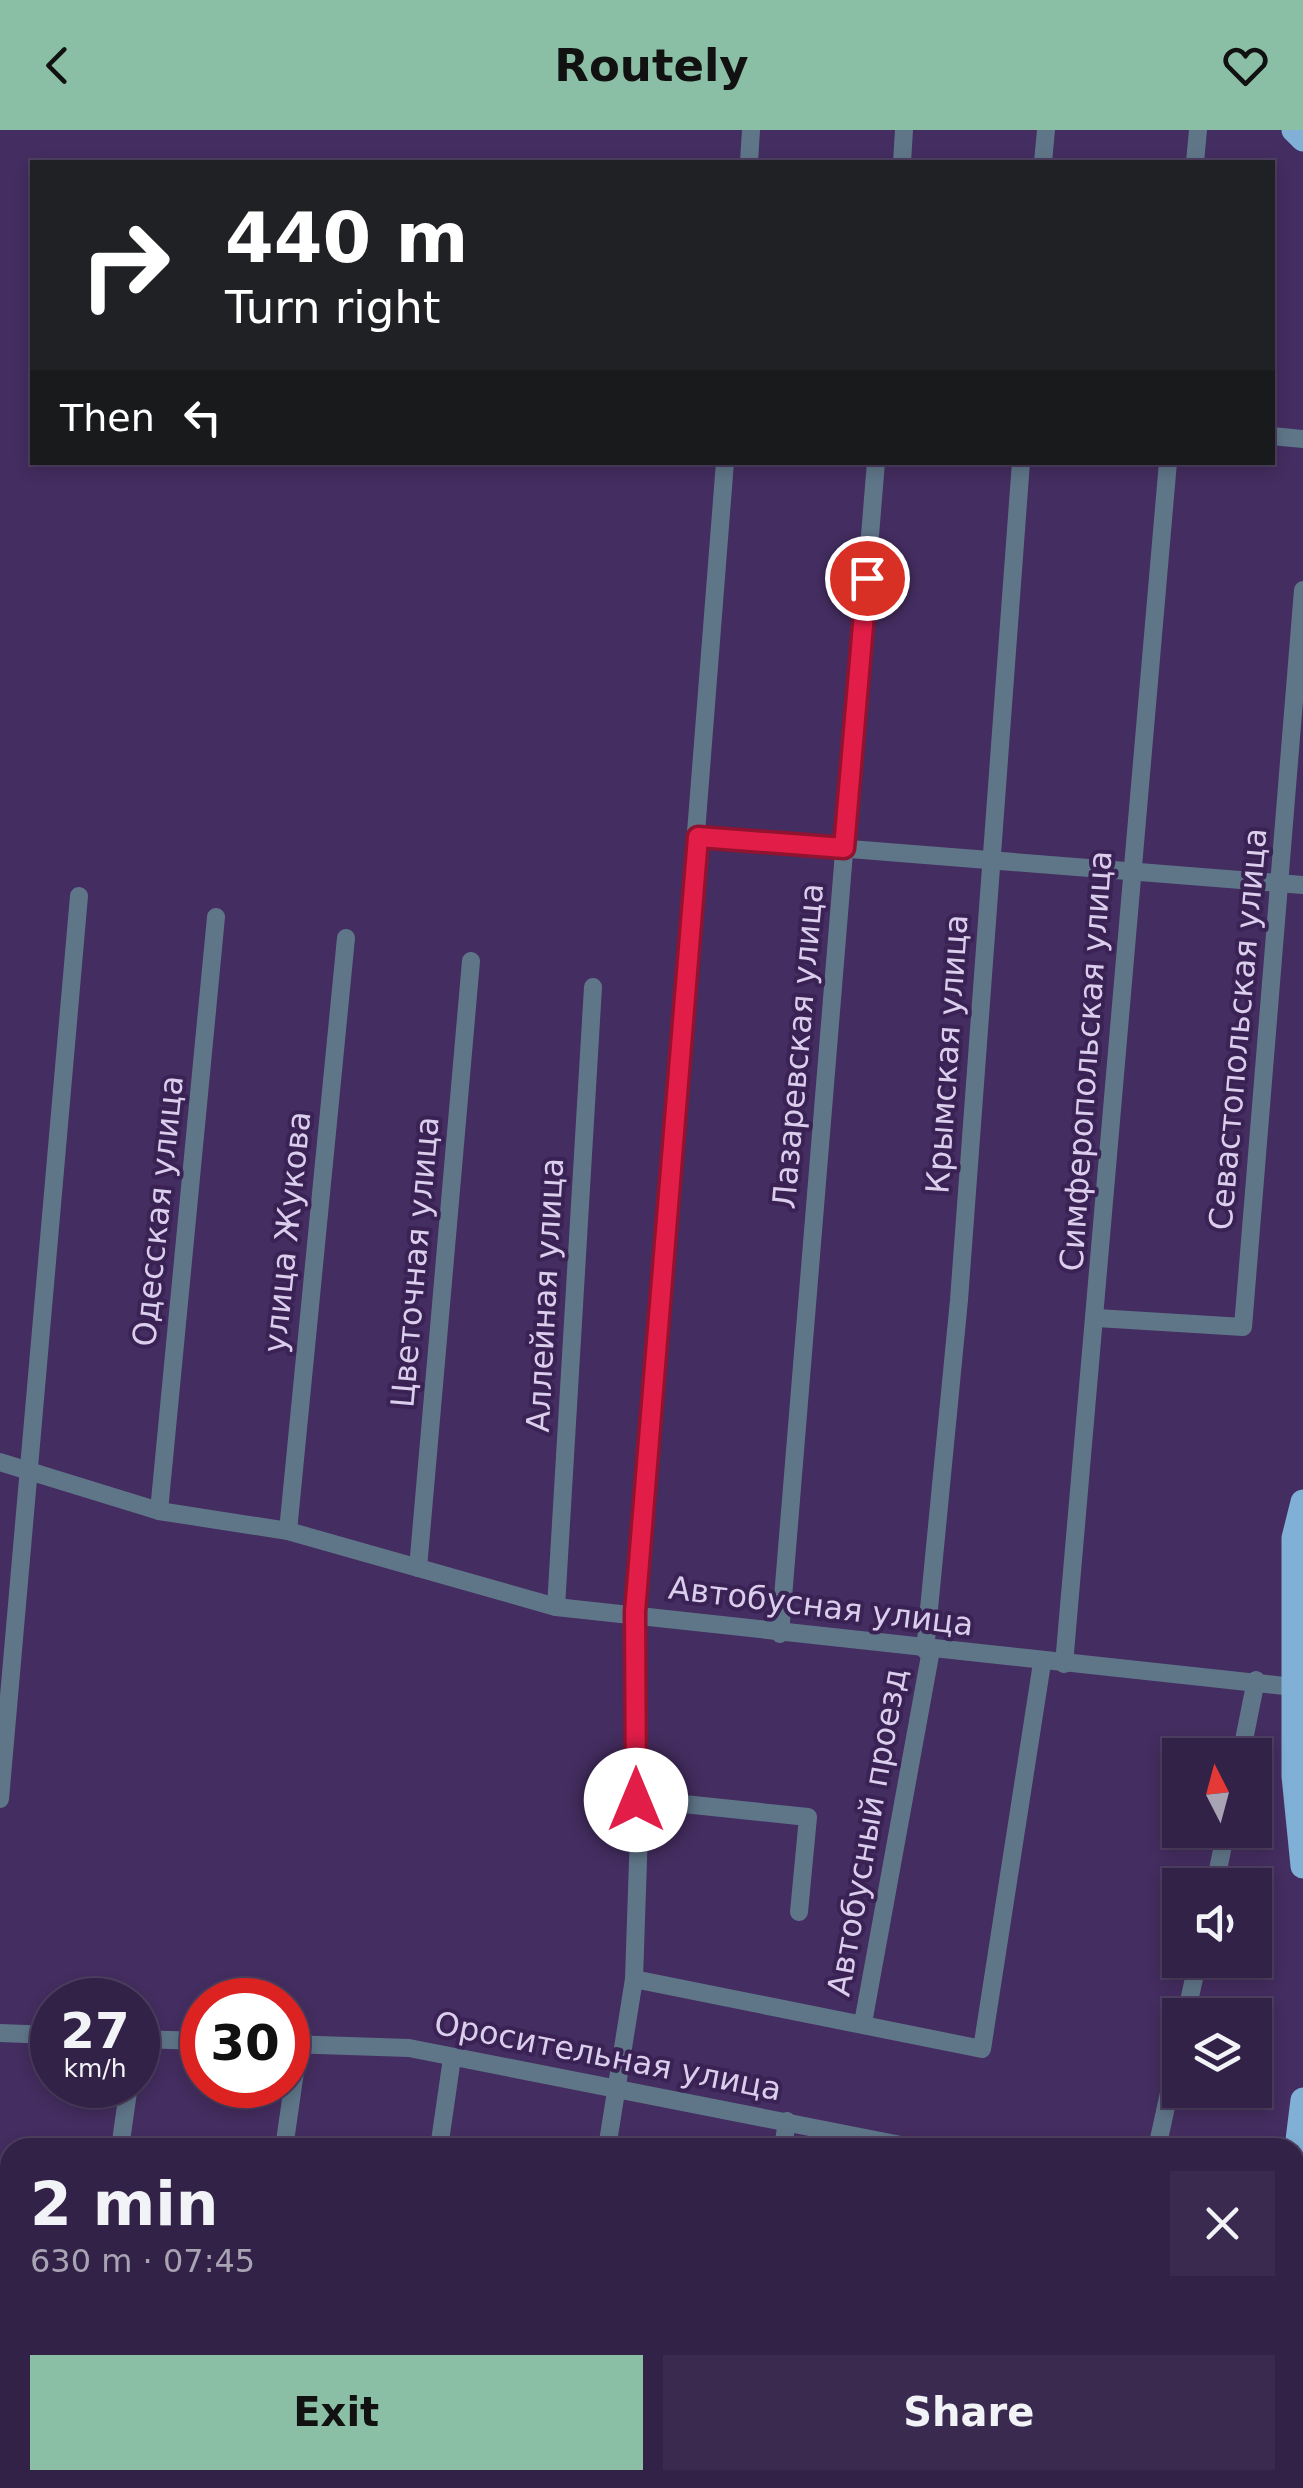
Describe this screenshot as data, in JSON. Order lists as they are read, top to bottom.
{
  "streets": {
    "street": [
      "Севастопольская улица",
      "Лазаревская улица",
      "Крымская улица",
      "Симферопольская улица",
      "Одесская улица",
      "улица Жукова",
      "Цветочная улица",
      "Аллейная улица",
      "Автобусная улица",
      "Автобусный проезд",
      "Оросительная улица"
    ]
  },
  "crossings": [
    ["Севастопольская улица", "Симферопольская улица"],
    ["Лазаревская улица", "Автобусная улица"],
    ["Крымская улица", "Автобусная улица"],
    ["Крымская улица", "Автобусный проезд"],
    ["Симферопольская улица", "Автобусная улица"],
    ["Одесская улица", "Автобусная улица"],
    ["улица Жукова", "Автобусная улица"],
    ["Цветочная улица", "Автобусная улица"],
    ["Аллейная улица", "Автобусная улица"],
    ["Автобусная улица", "Автобусный проезд"]
  ],
  "north": "top",
  "page": {
    "header": "Routely",
    "turn": ["440 m", "Turn right"],
    "then": "Then",
    "speed": "27 km/h",
    "limit": "30",
    "heading": ["2 min", "630 m · 07:45"],
    "buttons": ["Exit", "Share"]
  }
}
